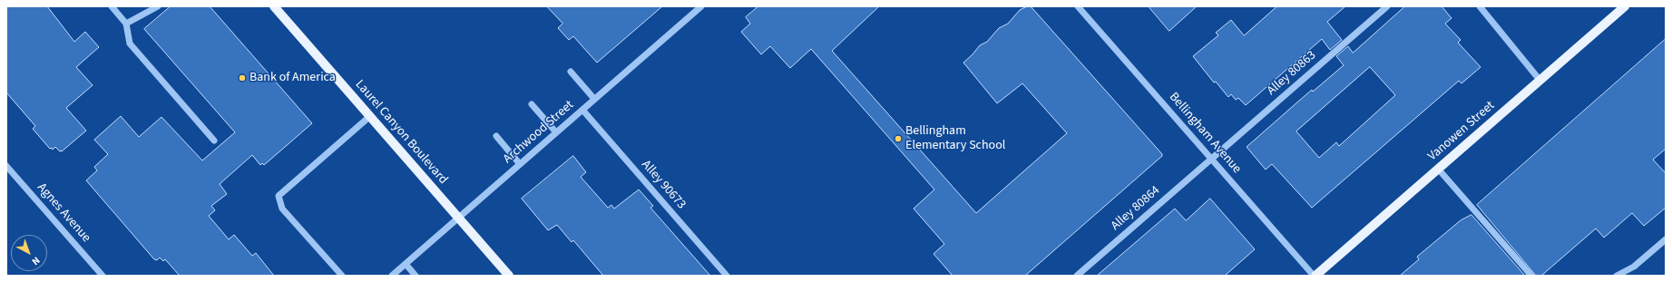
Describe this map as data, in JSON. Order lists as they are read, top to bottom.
{
  "streets": {
    "main road": ["Vanowen Street", "Laurel Canyon Boulevard"],
    "street": [
      "Alley 80863",
      "Archwood Street",
      "Bellingham Avenue",
      "Alley 90673",
      "Alley 80864",
      "Agnes Avenue"
    ]
  },
  "crossings": [
    ["Alley 80863", "Bellingham Avenue"],
    ["Alley 80863", "Alley 80864"],
    ["Vanowen Street", "Bellingham Avenue"],
    ["Laurel Canyon Boulevard", "Archwood Street"],
    ["Archwood Street", "Alley 90673"],
    ["Bellingham Avenue", "Alley 80864"]
  ],
  "places": ["Bank of America", "Bellingham Elementary School"],
  "north": "bottom right"
}
